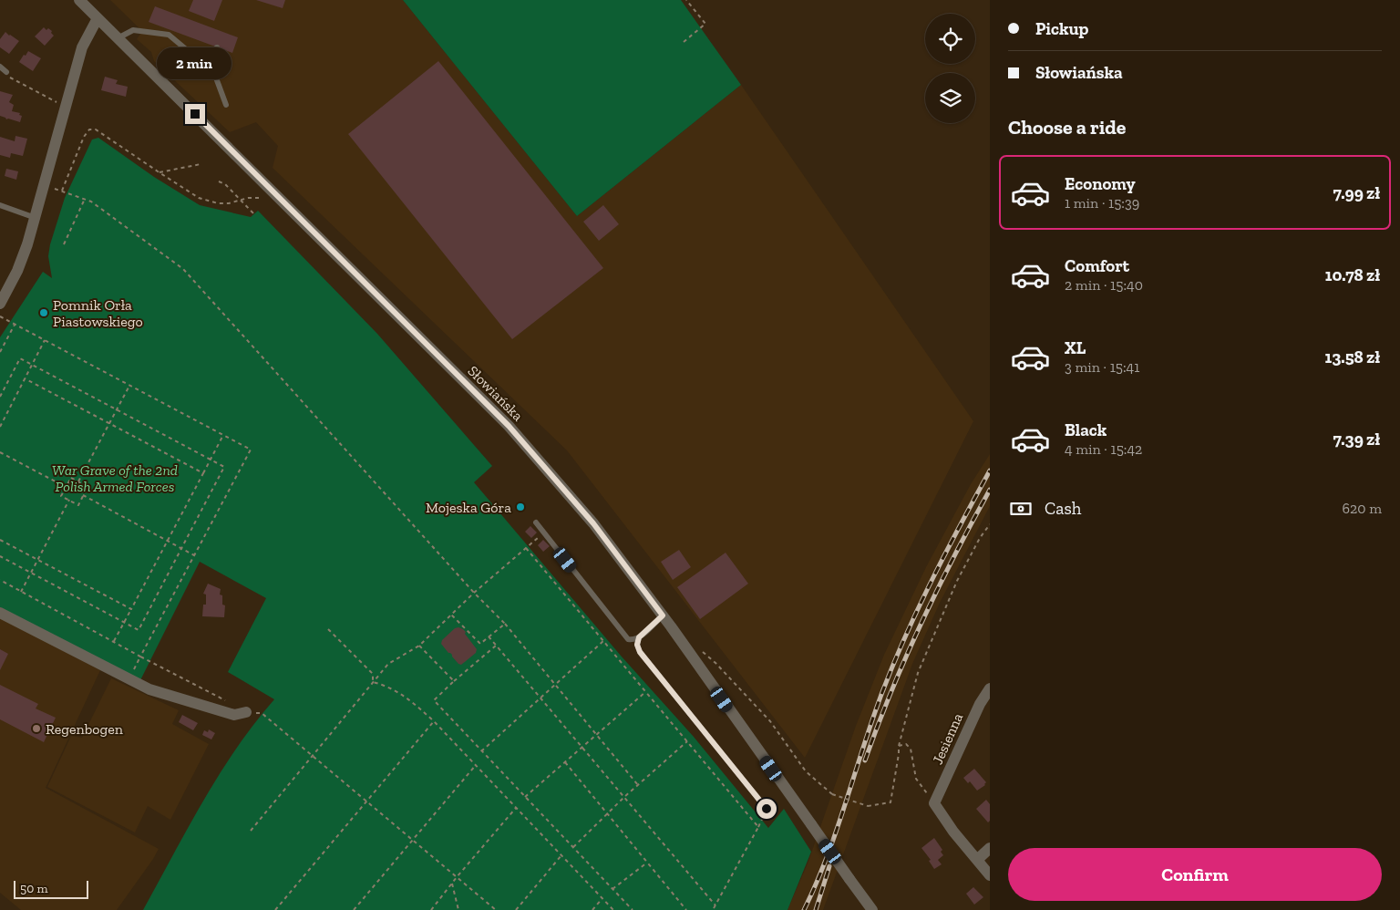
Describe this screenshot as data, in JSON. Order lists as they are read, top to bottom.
{
  "streets": {
    "street": ["Słowiańska", "Jesienna"]
  },
  "parks": ["War Grave of the 2nd Polish Armed Forces"],
  "places": ["Pomnik Orła Piastowskiego", "Mojeska Góra", "Regenbogen"],
  "scale_bar": "50 m",
  "page": {
    "banner": ["Pickup", "Słowiańska"],
    "bubble": "2 min",
    "heading": "Choose a ride",
    "list": [
      {
        "name": "Economy",
        "note": "1 min · 15:39",
        "value": "7.99 zł"
      },
      {
        "name": "Comfort",
        "note": "2 min · 15:40",
        "value": "10.78 zł"
      },
      {
        "name": "XL",
        "note": "3 min · 15:41",
        "value": "13.58 zł"
      },
      {
        "name": "Black",
        "note": "4 min · 15:42",
        "value": "7.39 zł"
      }
    ],
    "pay": ["Cash", "620 m"],
    "buttons": "Confirm",
    "scale": "50 m"
  }
}
